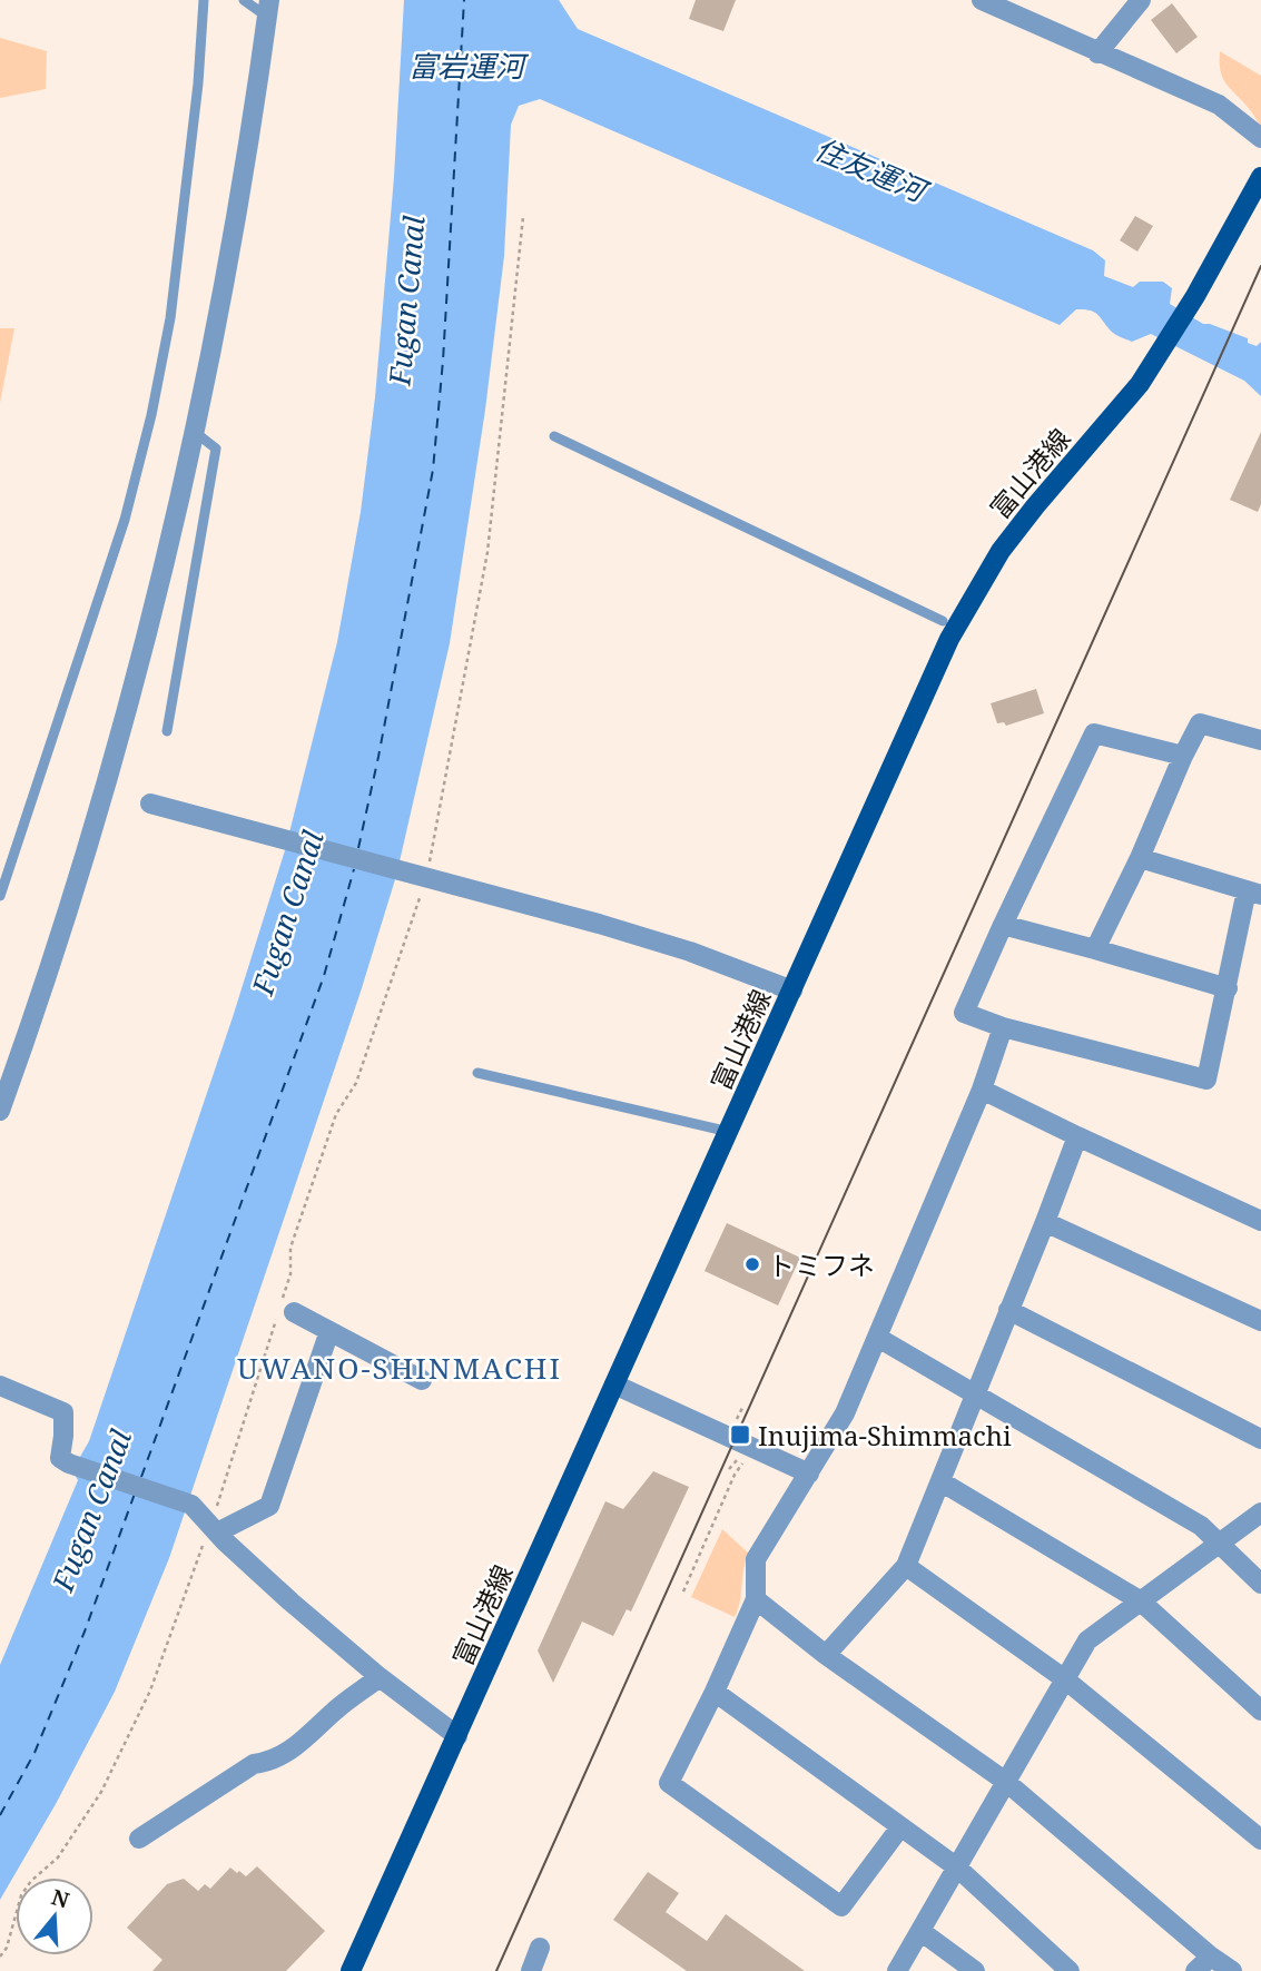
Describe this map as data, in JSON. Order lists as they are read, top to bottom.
{
  "streets": {
    "main road": ["富山港線"]
  },
  "districts": ["UWANO-SHINMACHI"],
  "water": ["富岩運河", "住友運河", "Fugan Canal"],
  "places": {
    "other": ["トミフネ"],
    "transit": ["Inujima-Shimmachi"]
  },
  "north": "top"
}
